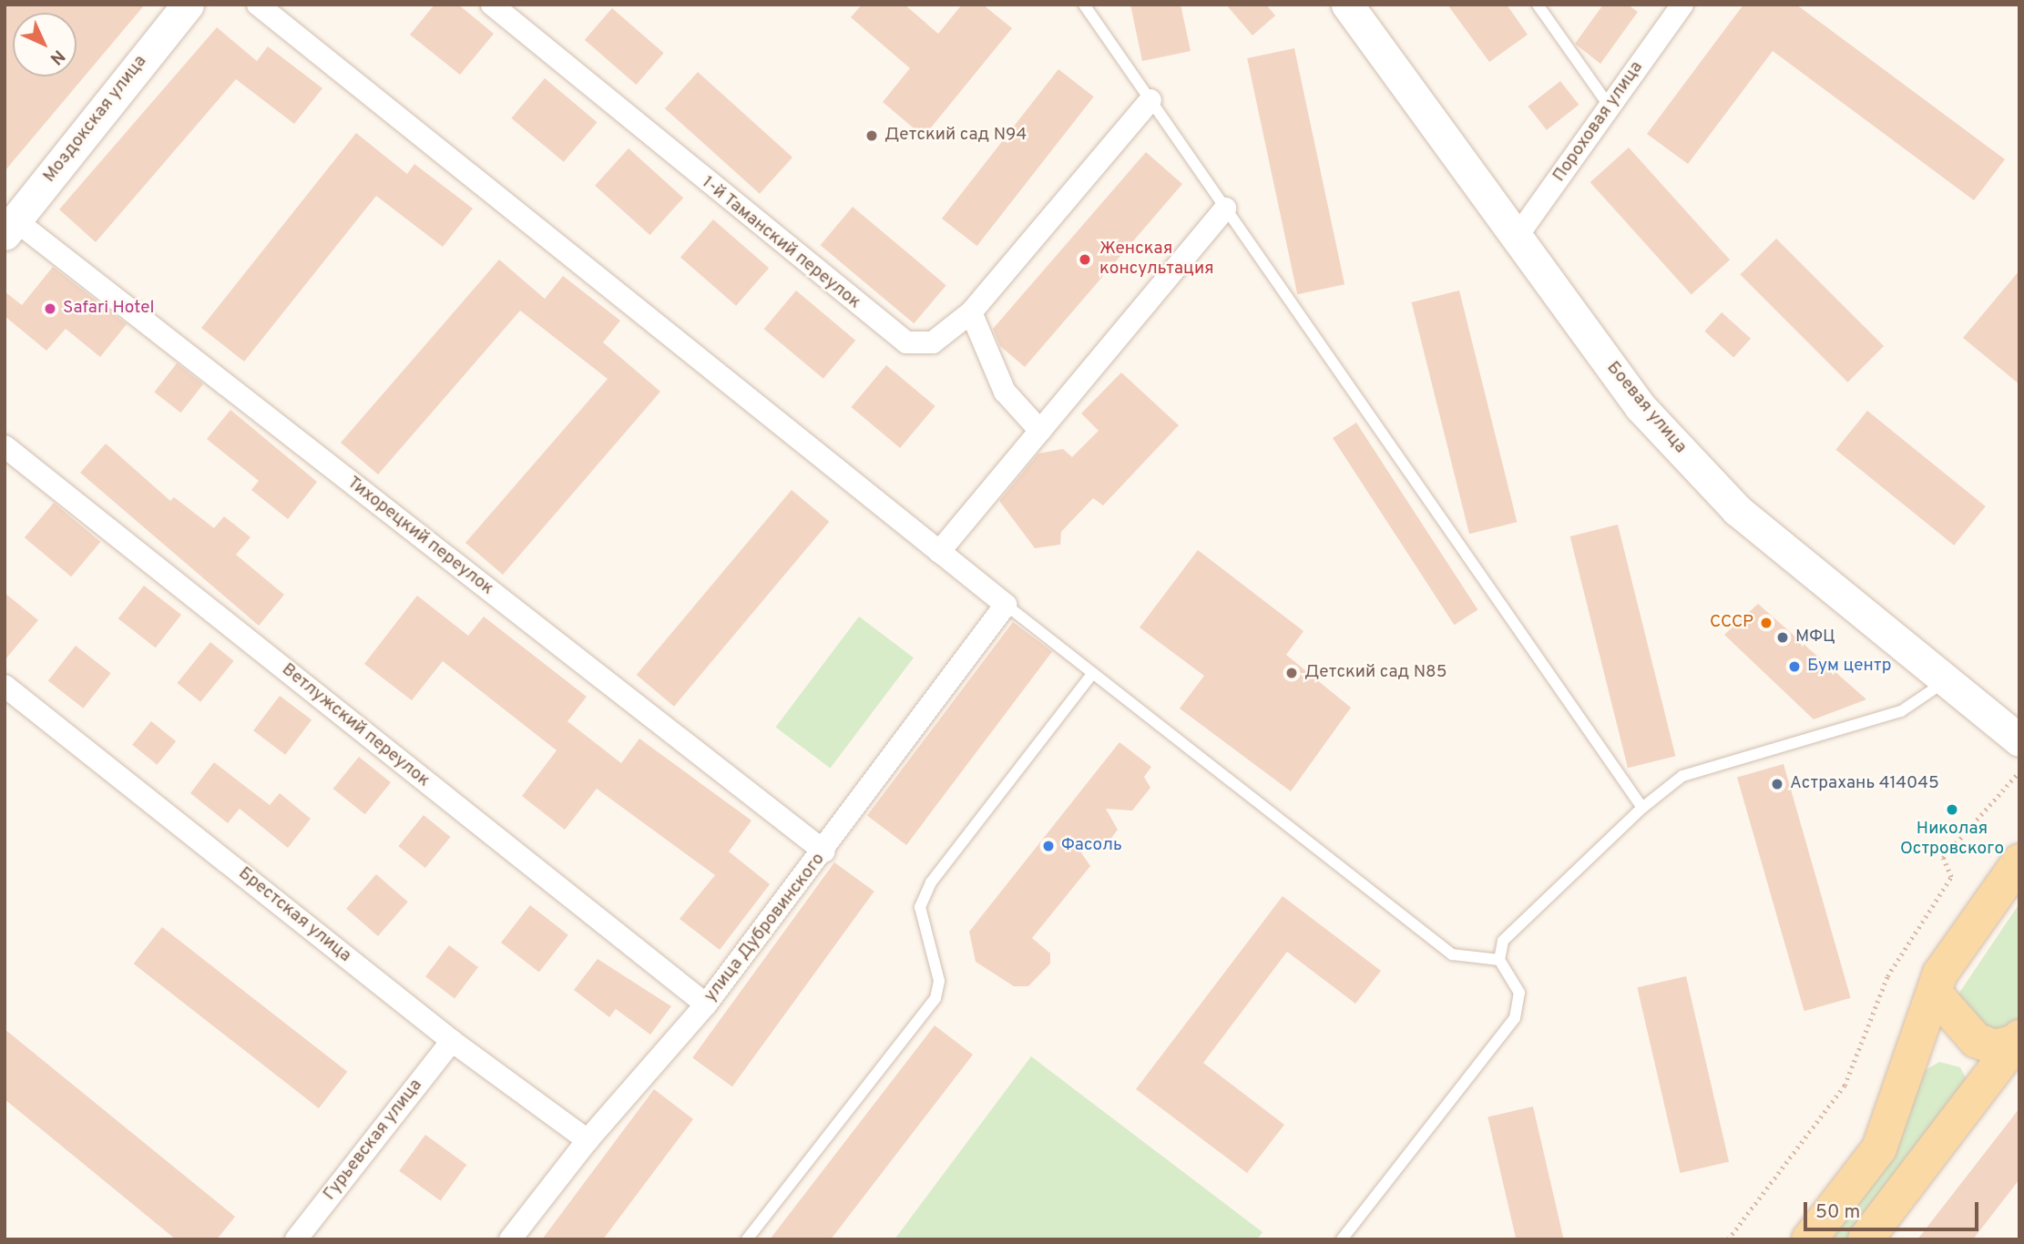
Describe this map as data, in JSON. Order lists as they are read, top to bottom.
{
  "streets": {
    "main road": ["Моздокская улица", "Боевая улица"],
    "street": [
      "Пороховая улица",
      "1-й Таманский переулок",
      "Тихорецкий переулок",
      "Ветлужский переулок",
      "Брестская улица",
      "улица Дубровинского",
      "Гурьевская улица"
    ]
  },
  "crossings": [
    ["Моздокская улица", "Тихорецкий переулок"],
    ["Пороховая улица", "Боевая улица"],
    ["Тихорецкий переулок", "улица Дубровинского"],
    ["Ветлужский переулок", "улица Дубровинского"],
    ["Брестская улица", "улица Дубровинского"],
    ["Брестская улица", "Гурьевская улица"]
  ],
  "places": [
    "Детский сад N94",
    "Женская консультация",
    "Safari Hotel",
    "СССР",
    "МФЦ",
    "Бум центр",
    "Детский сад N85",
    "Астрахань 414045",
    "Николая Островского",
    "Фасоль"
  ],
  "scale_bar": "50 m",
  "north": "bottom right"
}
